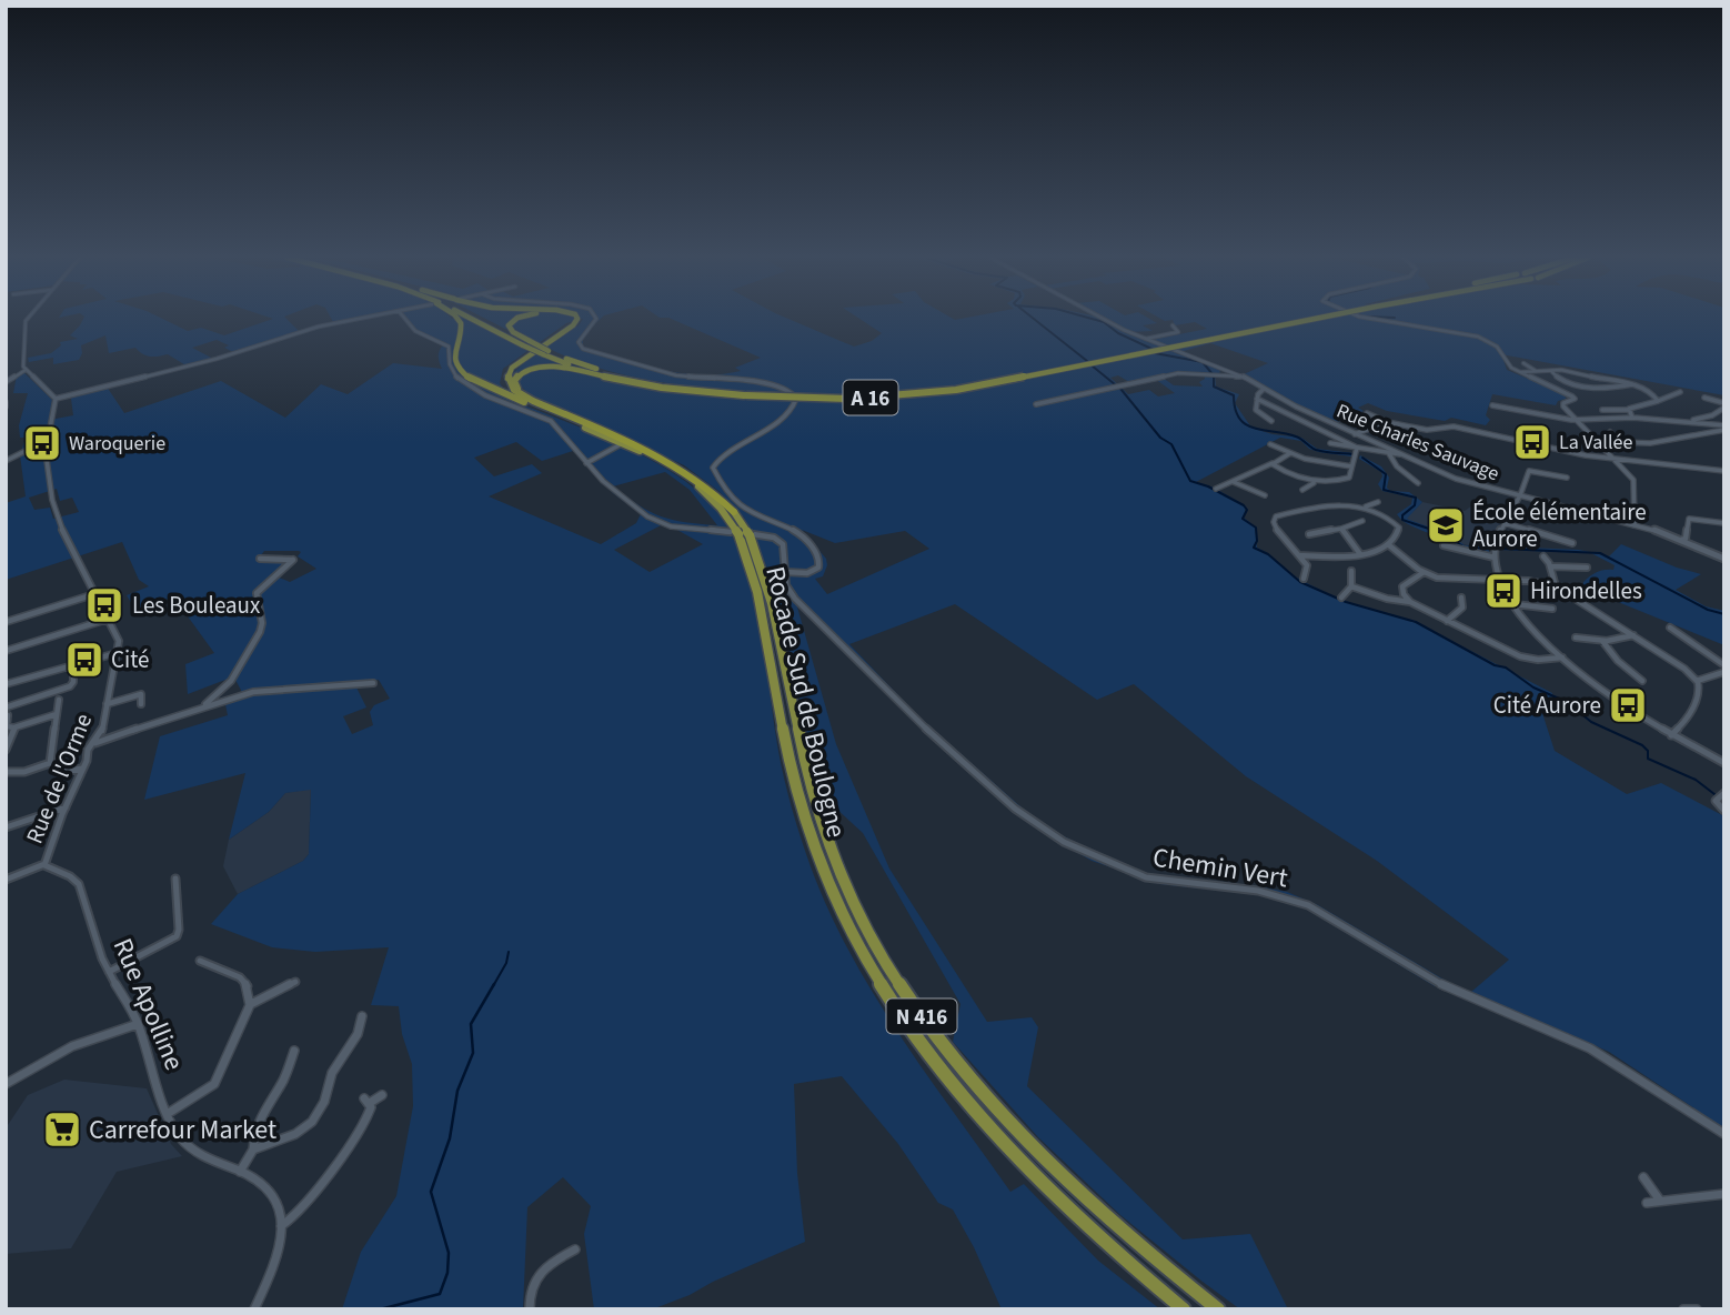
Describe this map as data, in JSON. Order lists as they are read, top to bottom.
{
  "streets": {
    "highway": ["A 16", "Rocade Sud de Boulogne", "N 416"],
    "street": [
      "Rue Charles Sauvage",
      "Rue de l'Orme",
      "Chemin Vert",
      "Rue Apolline"
    ]
  },
  "crossings": [
    ["Rocade Sud de Boulogne", "Chemin Vert"],
    ["Rue de l'Orme", "Rue Apolline"]
  ],
  "places": {
    "bus stop": [
      "La Vallée",
      "Waroquerie",
      "Hirondelles",
      "Les Bouleaux",
      "Cité",
      "Cité Aurore"
    ],
    "school or university": ["École élémentaire Aurore"],
    "supermarket": ["Carrefour Market"]
  }
}
